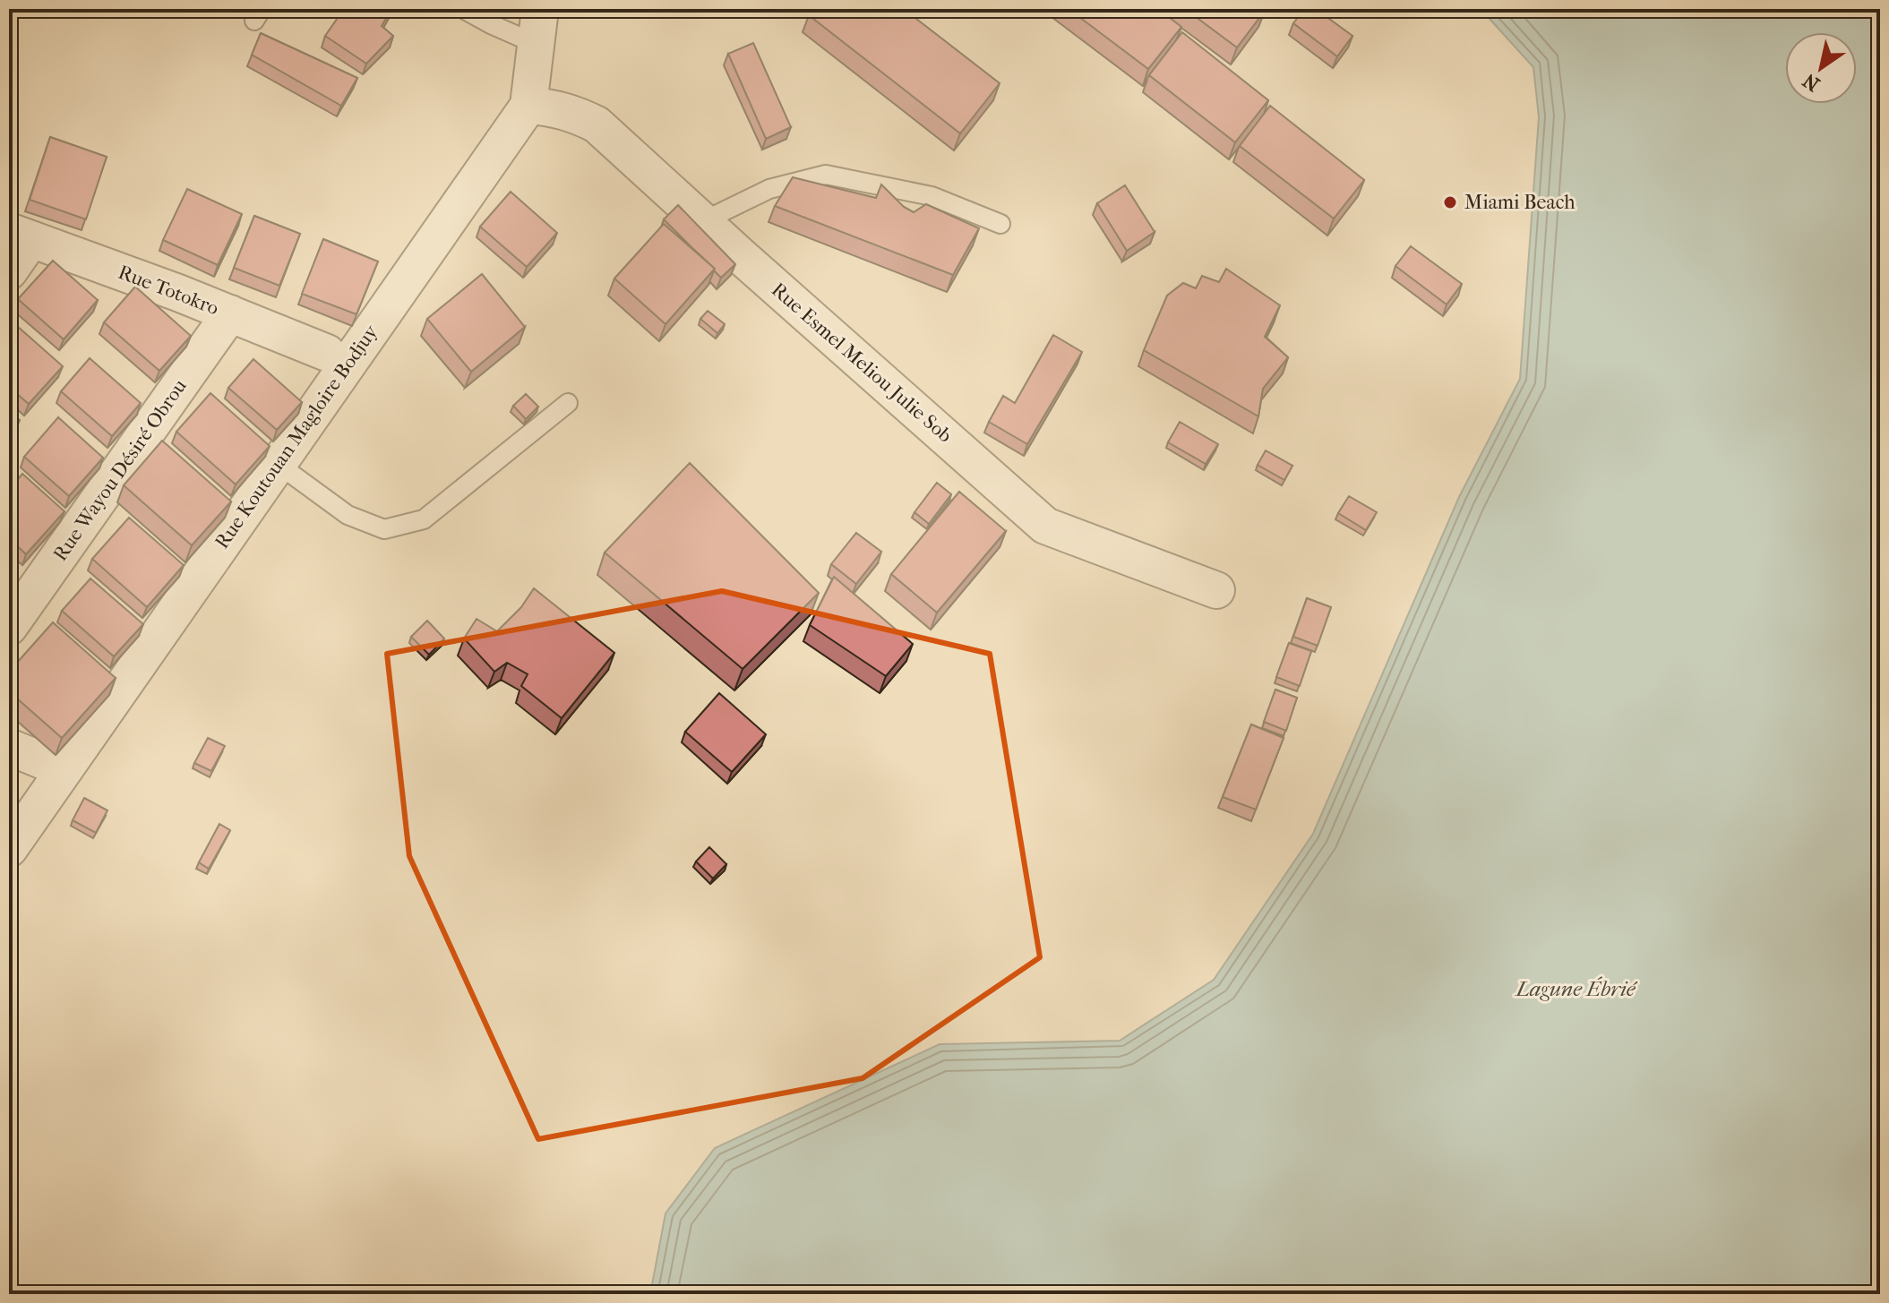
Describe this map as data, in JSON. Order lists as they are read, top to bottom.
{
  "streets": {
    "street": [
      "Rue Totokro",
      "Rue Esmel Meliou Julie Sob",
      "Rue Koutouan Magloire Bodjuy",
      "Rue Wayou Désiré Obrou"
    ]
  },
  "crossings": [
    ["Rue Totokro", "Rue Wayou Désiré Obrou"],
    ["Rue Esmel Meliou Julie Sob", "Rue Koutouan Magloire Bodjuy"]
  ],
  "water": ["Lagune Ébrié"],
  "places": ["Miami Beach"],
  "north": "bottom left"
}
